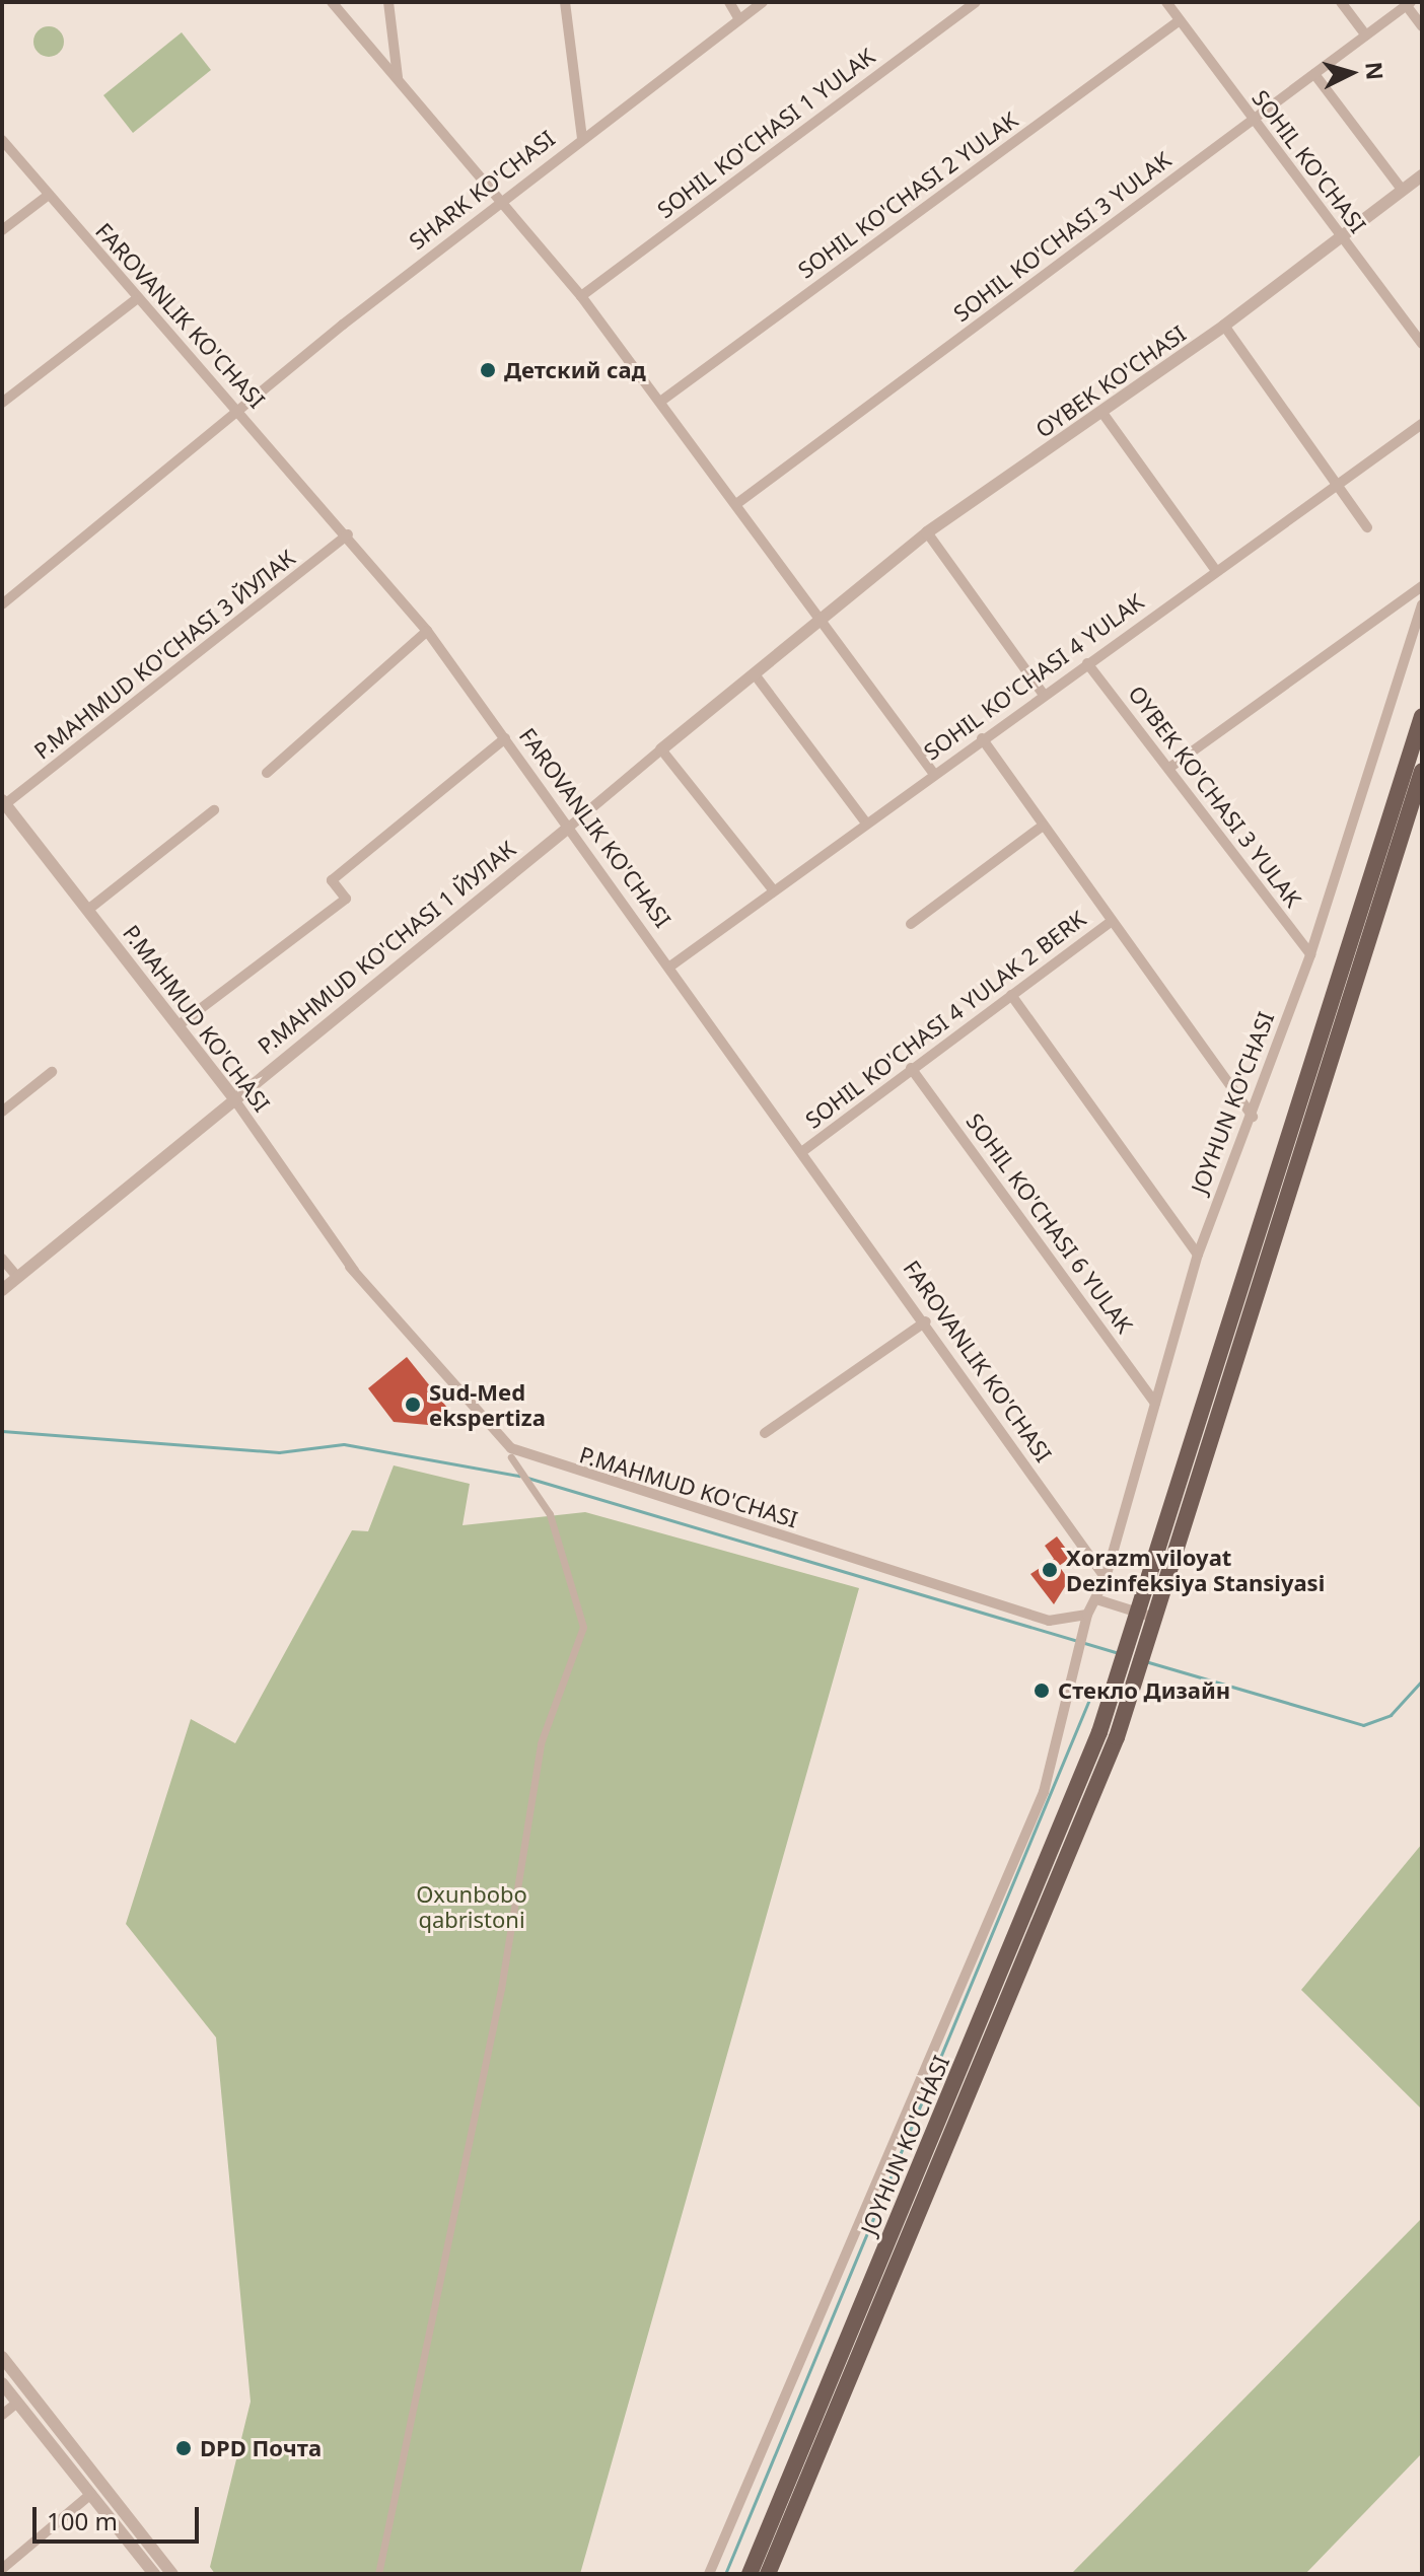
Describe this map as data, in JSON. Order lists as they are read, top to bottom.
{
  "streets": {
    "main road": ["JOYHUN KO'CHASI"],
    "street": [
      "SOHIL KO'CHASI 1 YULAK",
      "SOHIL KO'CHASI",
      "SHARK KO'CHASI",
      "SOHIL KO'CHASI 2 YULAK",
      "SOHIL KO'CHASI 3 YULAK",
      "FAROVANLIK KO'CHASI",
      "OYBEK KO'CHASI",
      "P.MAHMUD KO'CHASI 3 ЙУЛАК",
      "SOHIL KO'CHASI 4 YULAK",
      "OYBEK KO'CHASI 3 YULAK",
      "P.MAHMUD KO'CHASI 1 ЙУЛАК",
      "P.MAHMUD KO'CHASI",
      "SOHIL KO'CHASI 4 YULAK 2 BERK",
      "SOHIL KO'CHASI 6 YULAK"
    ]
  },
  "crossings": [
    ["SOHIL KO'CHASI", "SOHIL KO'CHASI 2 YULAK"],
    ["SOHIL KO'CHASI", "SOHIL KO'CHASI 3 YULAK"],
    ["SOHIL KO'CHASI", "OYBEK KO'CHASI"],
    ["SHARK KO'CHASI", "FAROVANLIK KO'CHASI"],
    ["FAROVANLIK KO'CHASI", "OYBEK KO'CHASI"],
    ["FAROVANLIK KO'CHASI", "P.MAHMUD KO'CHASI 3 ЙУЛАК"],
    ["FAROVANLIK KO'CHASI", "SOHIL KO'CHASI 4 YULAK"],
    ["FAROVANLIK KO'CHASI", "P.MAHMUD KO'CHASI 1 ЙУЛАК"],
    ["FAROVANLIK KO'CHASI", "SOHIL KO'CHASI 4 YULAK 2 BERK"],
    ["FAROVANLIK KO'CHASI", "JOYHUN KO'CHASI"],
    ["OYBEK KO'CHASI", "P.MAHMUD KO'CHASI 1 ЙУЛАК"],
    ["P.MAHMUD KO'CHASI 3 ЙУЛАК", "P.MAHMUD KO'CHASI"],
    ["SOHIL KO'CHASI 4 YULAK", "OYBEK KO'CHASI 3 YULAK"],
    ["OYBEK KO'CHASI 3 YULAK", "JOYHUN KO'CHASI"],
    ["P.MAHMUD KO'CHASI 1 ЙУЛАК", "P.MAHMUD KO'CHASI"],
    ["P.MAHMUD KO'CHASI", "JOYHUN KO'CHASI"],
    ["SOHIL KO'CHASI 4 YULAK 2 BERK", "SOHIL KO'CHASI 6 YULAK"],
    ["JOYHUN KO'CHASI", "SOHIL KO'CHASI 6 YULAK"]
  ],
  "parks": ["Oxunbobo qabristoni"],
  "places": [
    "Детский сад",
    "Sud-Med ekspertiza",
    "Xorazm viloyat Dezinfeksiya Stansiyasi",
    "Стекло Дизайн",
    "DPD Почта"
  ],
  "scale_bar": "100 m",
  "north": "right"
}
